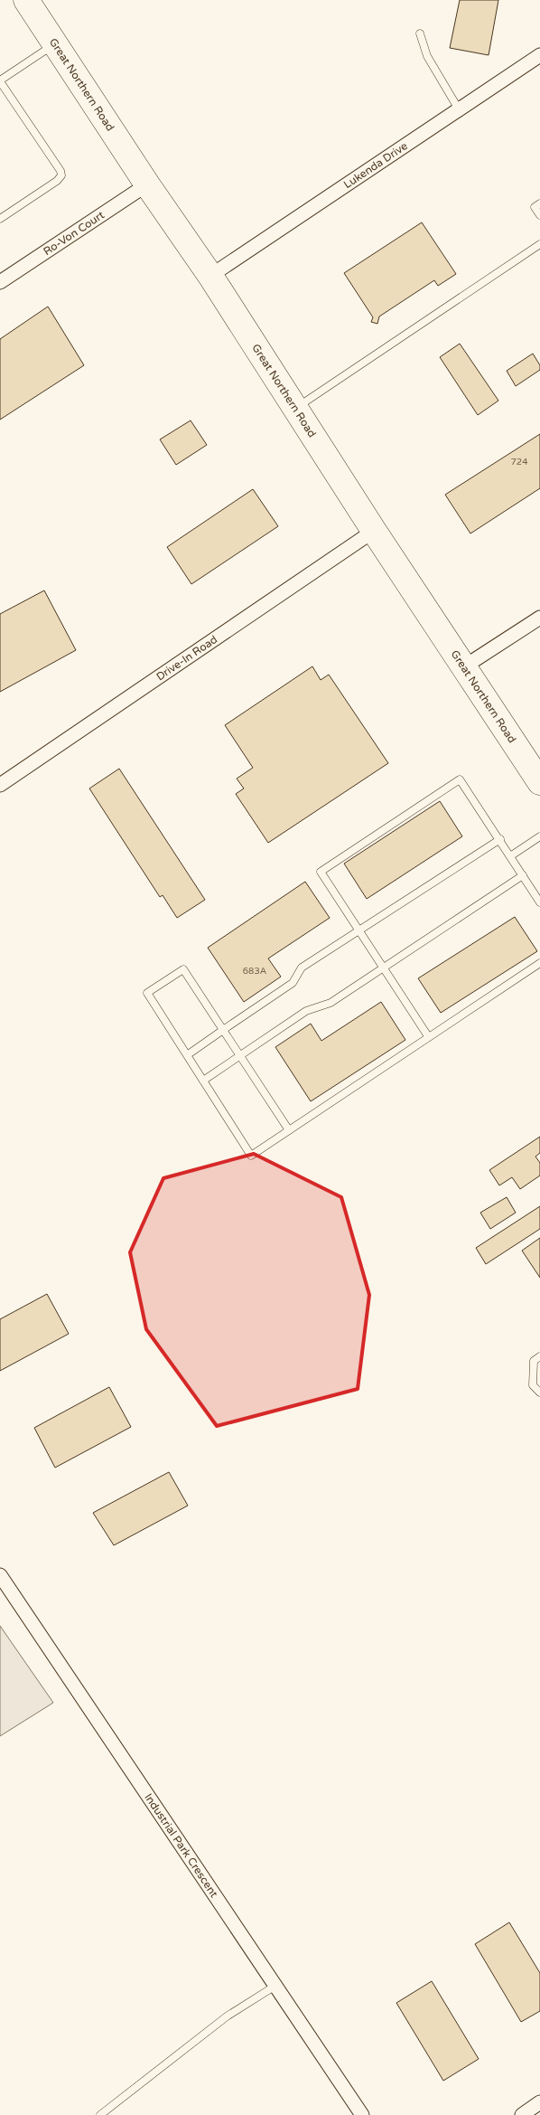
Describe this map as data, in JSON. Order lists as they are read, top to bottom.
{
  "streets": {
    "highway": ["Great Northern Road"],
    "street": [
      "Lukenda Drive",
      "Ro-Von Court",
      "Drive-In Road",
      "Industrial Park Crescent"
    ]
  },
  "crossings": [
    ["Great Northern Road", "Lukenda Drive"],
    ["Great Northern Road", "Ro-Von Court"],
    ["Great Northern Road", "Drive-In Road"]
  ],
  "house_numbers": ["724", "683A"]
}
